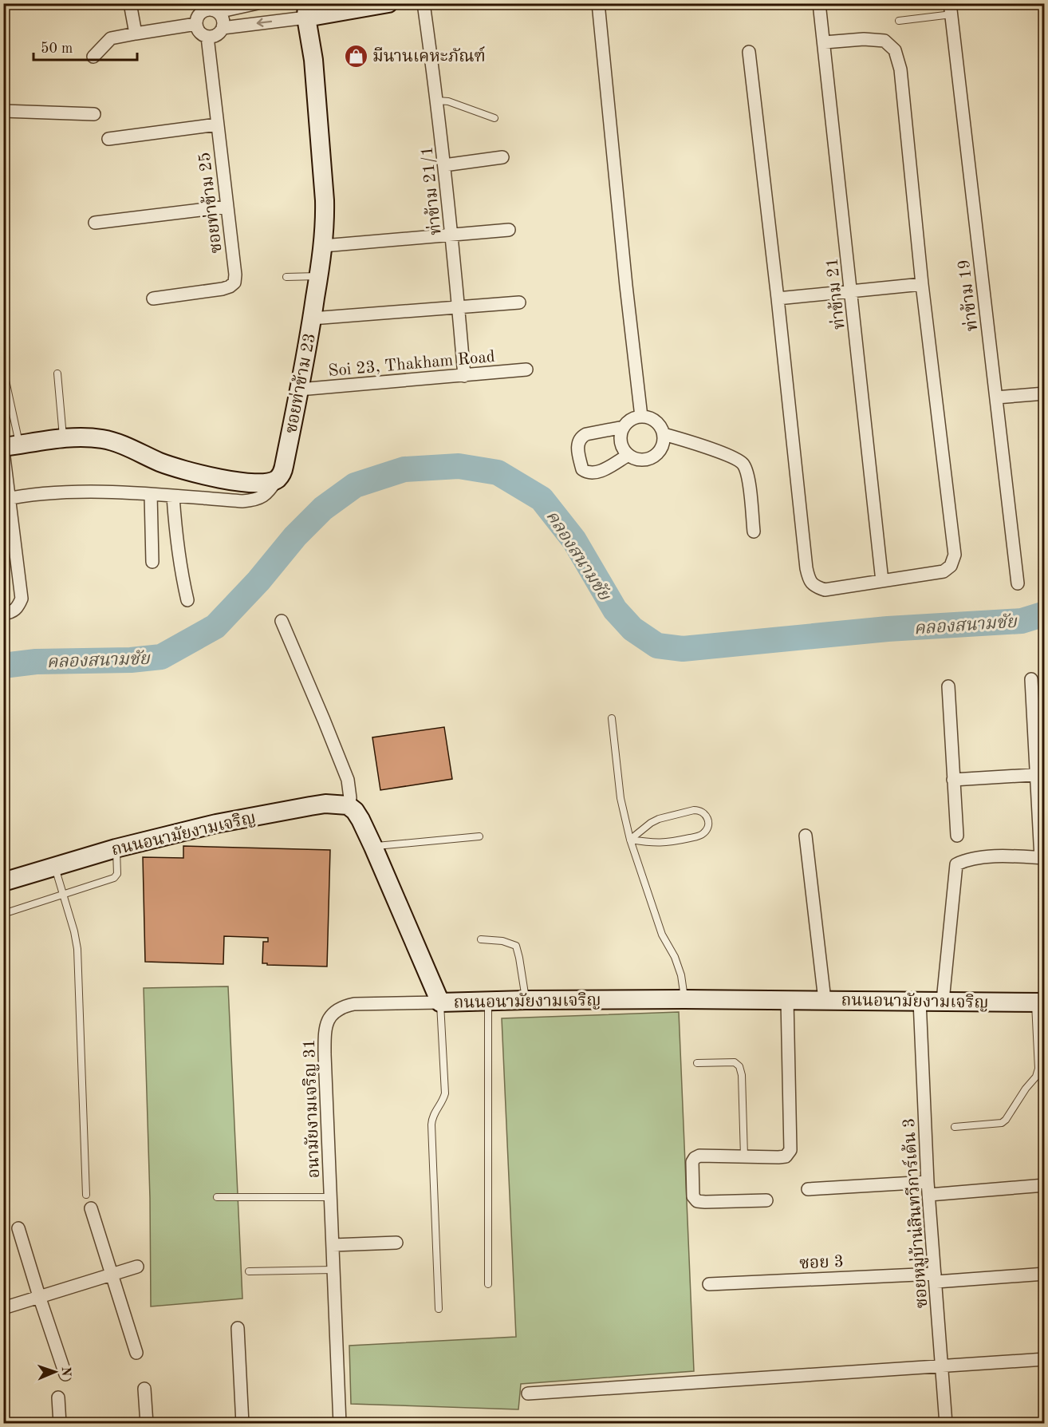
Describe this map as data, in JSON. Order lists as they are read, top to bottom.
{
  "streets": {
    "street": [
      "ท่าข้าม 21/1",
      "ซอยท่าข้าม 25",
      "ท่าข้าม 21",
      "ท่าข้าม 19",
      "Soi 23, Thakham Road",
      "ซอยท่าข้าม 23",
      "ถนนอนามัยงามเจริญ",
      "อนามัยงามเจริญ 31",
      "ซอยหมู่บ้าน่สินทวีการ์เด้น 3",
      "ซอย 3"
    ]
  },
  "crossings": [
    ["ท่าข้าม 21/1", "Soi 23, Thakham Road"],
    ["Soi 23, Thakham Road", "ซอยท่าข้าม 23"],
    ["ถนนอนามัยงามเจริญ", "อนามัยงามเจริญ 31"],
    ["ถนนอนามัยงามเจริญ", "ซอยหมู่บ้าน่สินทวีการ์เด้น 3"],
    ["ซอยหมู่บ้าน่สินทวีการ์เด้น 3", "ซอย 3"]
  ],
  "water": ["คลองสนามชัย"],
  "places": {
    "shop": ["มีนานเคหะภัณฑ์"]
  },
  "scale_bar": "50 m",
  "north": "right"
}
